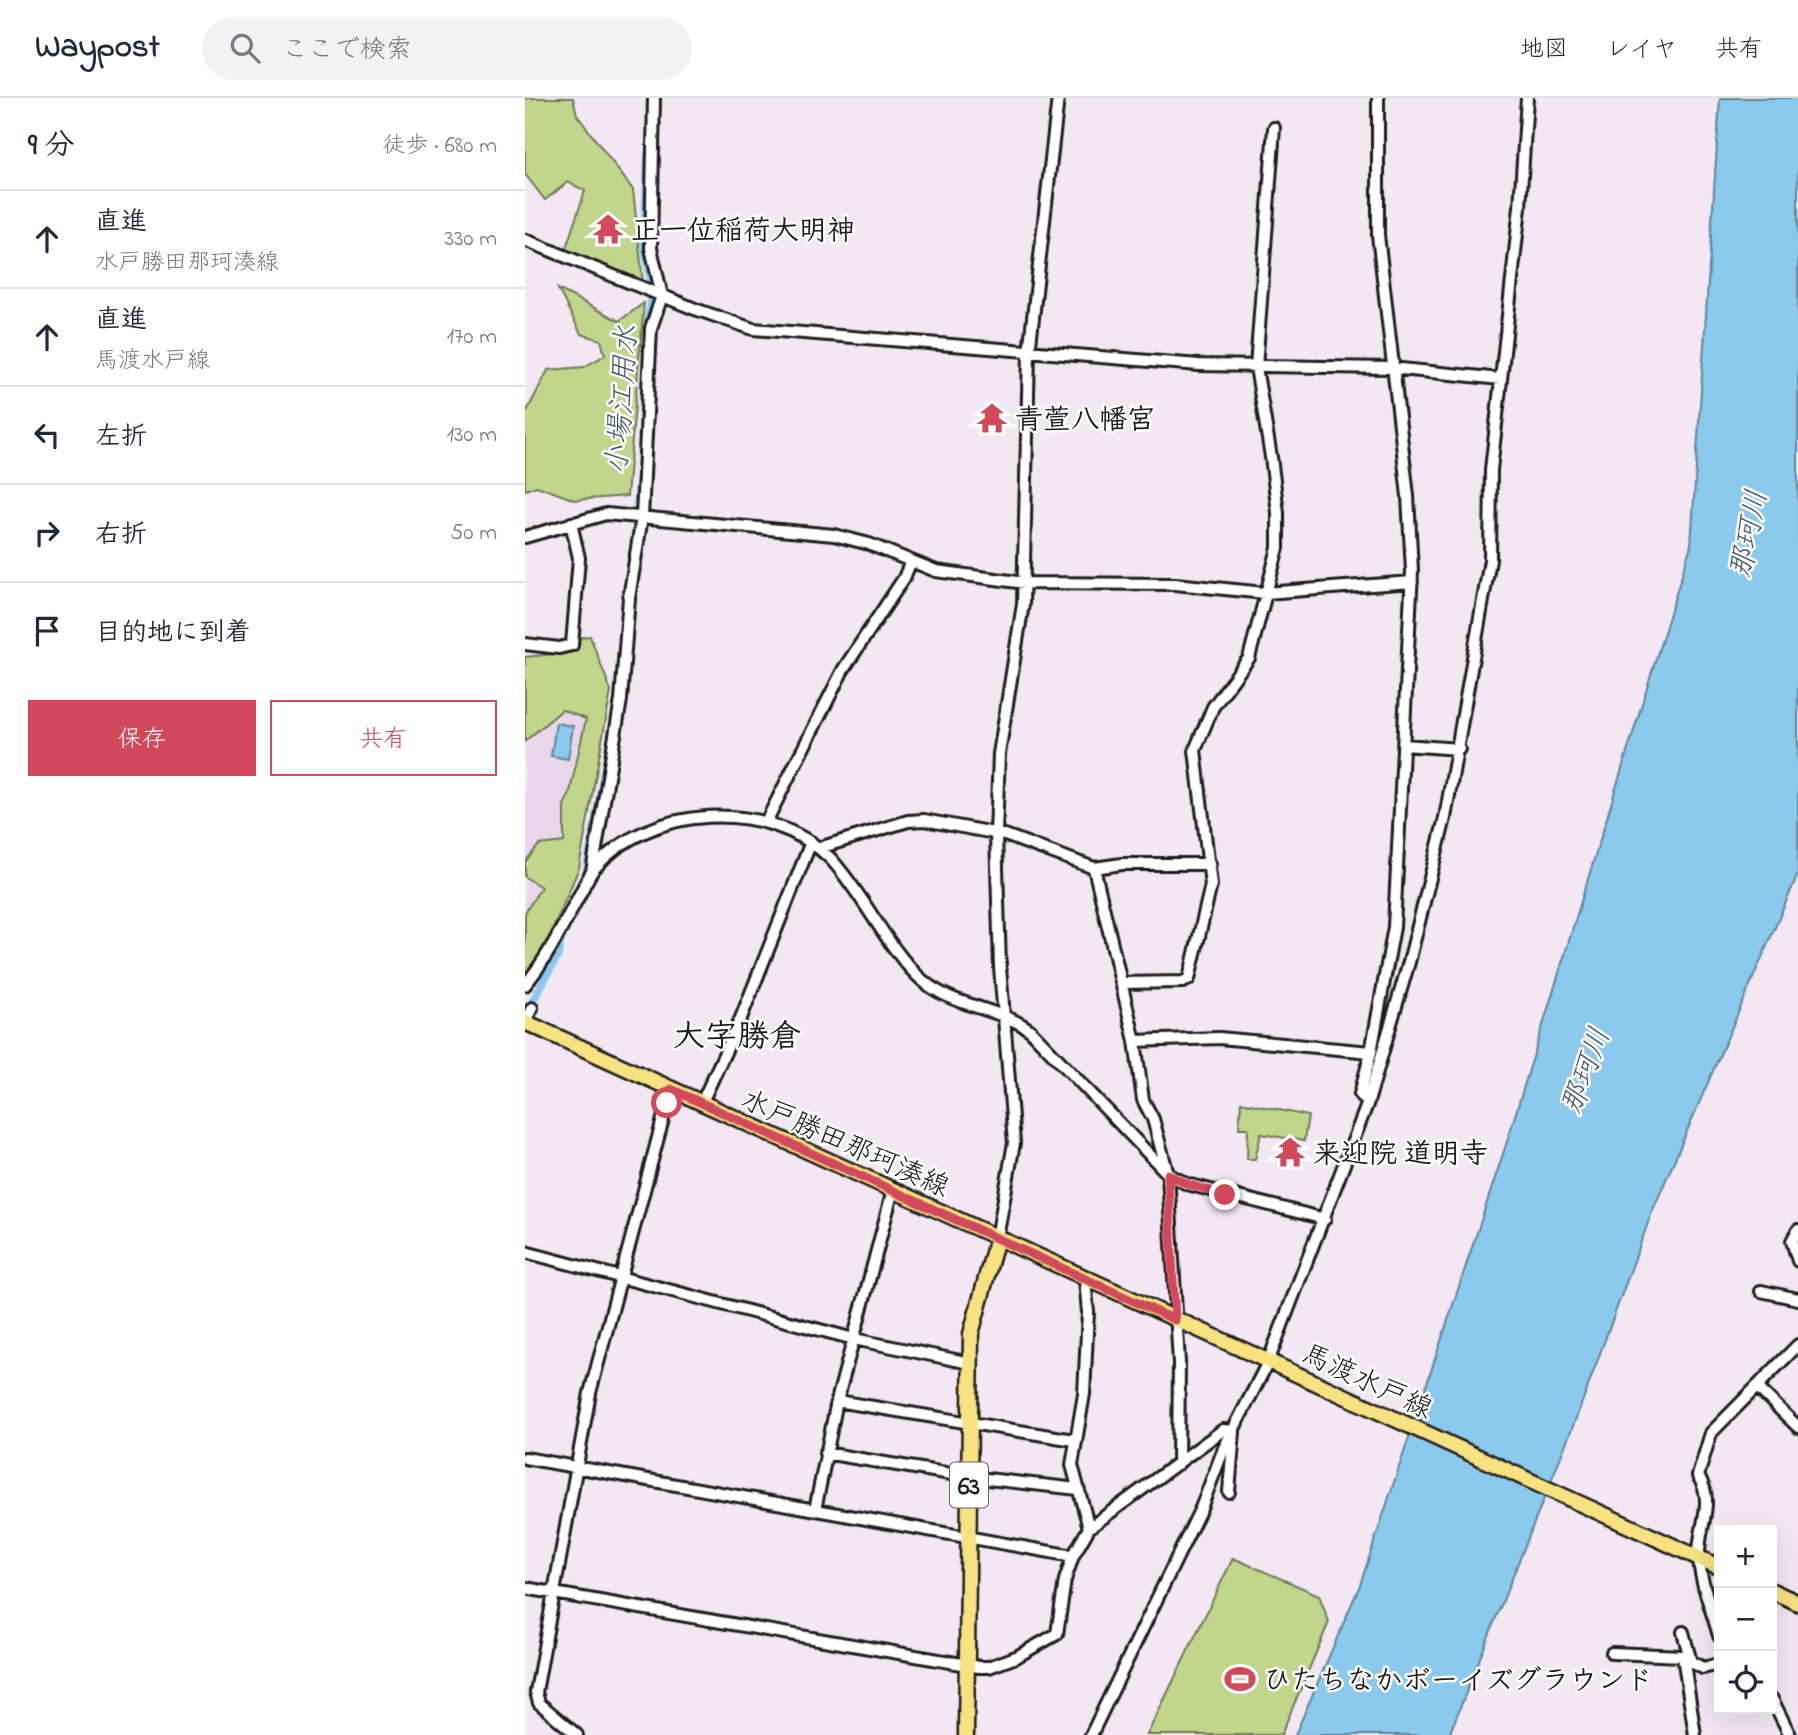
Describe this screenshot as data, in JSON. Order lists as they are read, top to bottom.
{
  "streets": {
    "main road": ["水戸勝田那珂湊線", "馬渡水戸線", "63"]
  },
  "crossings": [
    ["水戸勝田那珂湊線", "馬渡水戸線"],
    ["水戸勝田那珂湊線", "63"],
    ["馬渡水戸線", "63"]
  ],
  "districts": ["大字勝倉"],
  "water": ["小場江用水", "那珂川"],
  "places": {
    "temple": ["正一位稲荷大明神", "青萱八幡宮", "来迎院 道明寺"],
    "sports": ["ひたちなかボーイズグラウンド"]
  },
  "page": {
    "header": "Waypost",
    "search": "ここで検索",
    "nav": ["地図", "レイヤ", "共有"],
    "heading": ["9 分", "徒歩 · 680 m"],
    "list": [
      ["直進", "水戸勝田那珂湊線", "330 m"],
      ["直進", "馬渡水戸線", "170 m"],
      ["左折", "130 m"],
      ["右折", "50 m"],
      "目的地に到着"
    ],
    "buttons": ["保存", "共有"],
    "map_buttons": ["+", "−"]
  }
}
